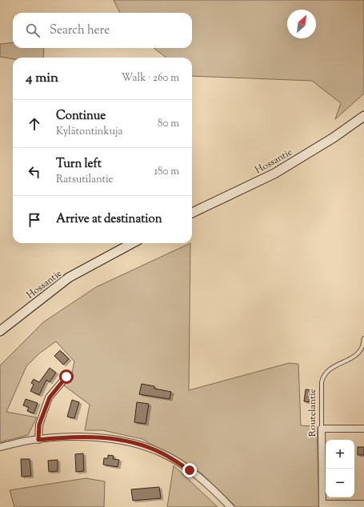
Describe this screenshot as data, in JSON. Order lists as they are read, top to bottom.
{
  "streets": {
    "main road": ["Hossantie"],
    "street": ["Routelantie"]
  },
  "north": "top right",
  "page": {
    "search": "Search here",
    "heading": ["4 min", "Walk · 260 m"],
    "list": [
      ["Continue", "Kylätontinkuja", "80 m"],
      ["Turn left", "Ratsutilantie", "180 m"],
      "Arrive at destination"
    ],
    "map_buttons": ["+", "−"]
  }
}
